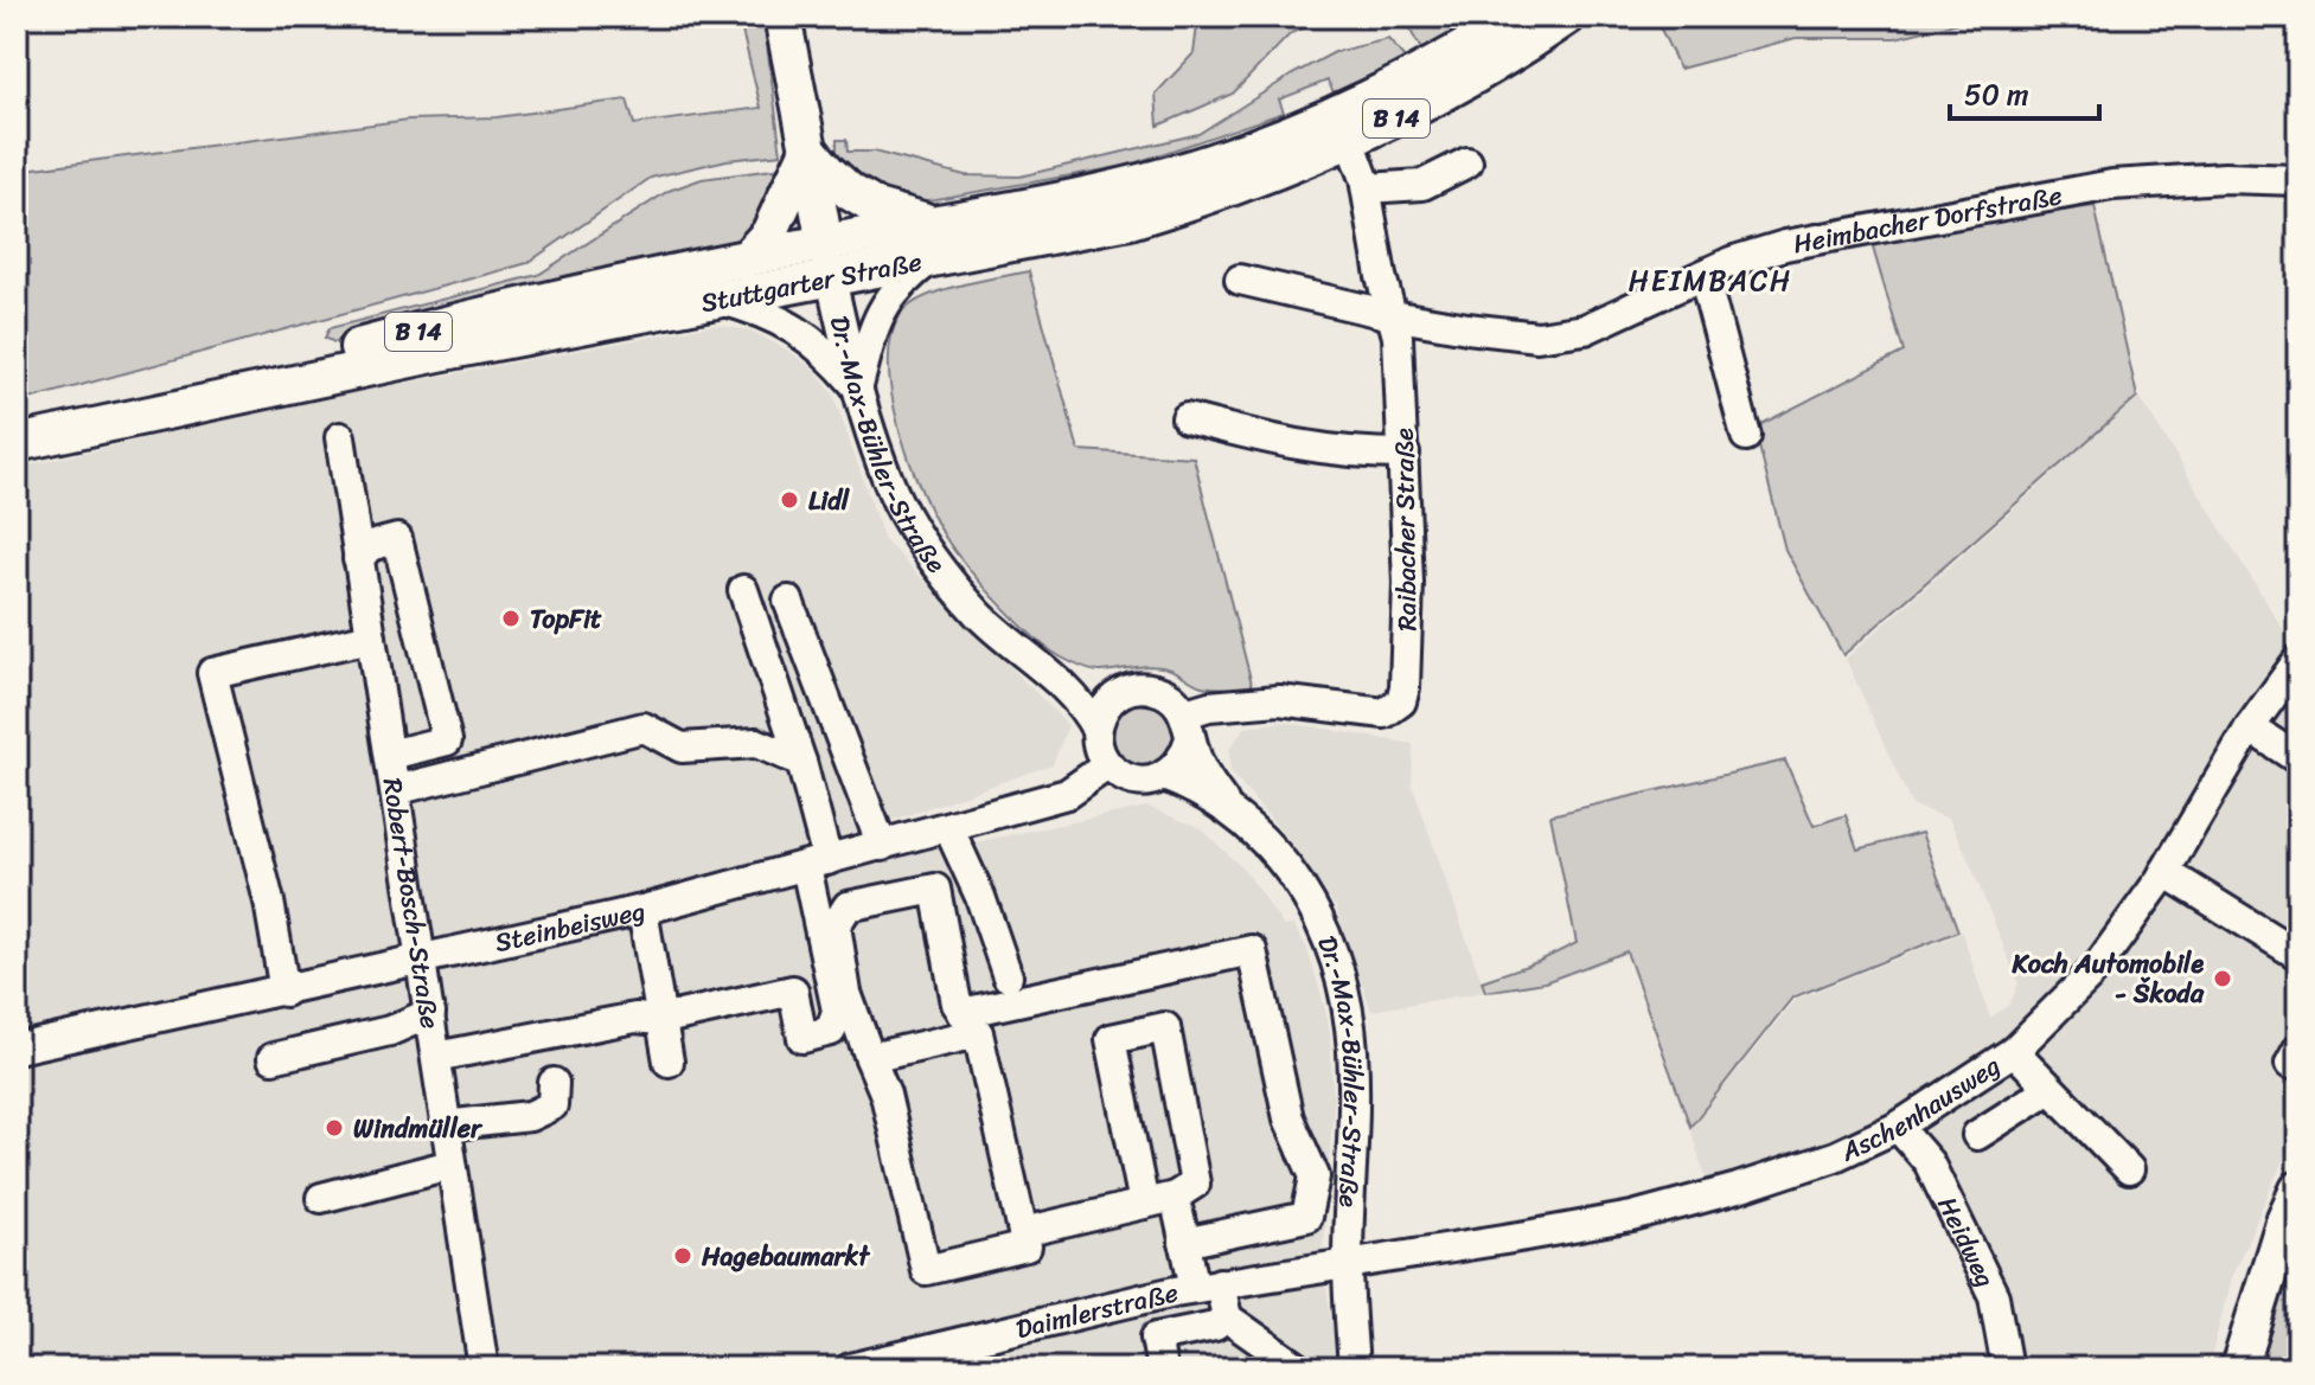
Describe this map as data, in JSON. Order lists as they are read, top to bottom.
{
  "streets": {
    "main road": ["B 14", "Stuttgarter Straße"],
    "street": [
      "Heimbacher Dorfstraße",
      "Dr.-Max-Bühler-Straße",
      "Raibacher Straße",
      "Robert-Bosch-Straße",
      "Steinbeisweg",
      "Aschenhausweg",
      "Heidweg",
      "Daimlerstraße"
    ]
  },
  "crossings": [
    ["Heimbacher Dorfstraße", "Raibacher Straße"],
    ["Stuttgarter Straße", "Dr.-Max-Bühler-Straße"],
    ["Stuttgarter Straße", "Raibacher Straße"],
    ["Dr.-Max-Bühler-Straße", "Raibacher Straße"],
    ["Dr.-Max-Bühler-Straße", "Steinbeisweg"],
    ["Dr.-Max-Bühler-Straße", "Aschenhausweg"],
    ["Dr.-Max-Bühler-Straße", "Daimlerstraße"],
    ["Raibacher Straße", "Steinbeisweg"],
    ["Robert-Bosch-Straße", "Steinbeisweg"],
    ["Aschenhausweg", "Heidweg"],
    ["Aschenhausweg", "Daimlerstraße"]
  ],
  "districts": ["HEIMBACH"],
  "places": [
    "Lidl",
    "TopFit",
    "Koch Automobile - Škoda",
    "Windmüller",
    "Hagebaumarkt"
  ],
  "scale_bar": "50 m"
}
